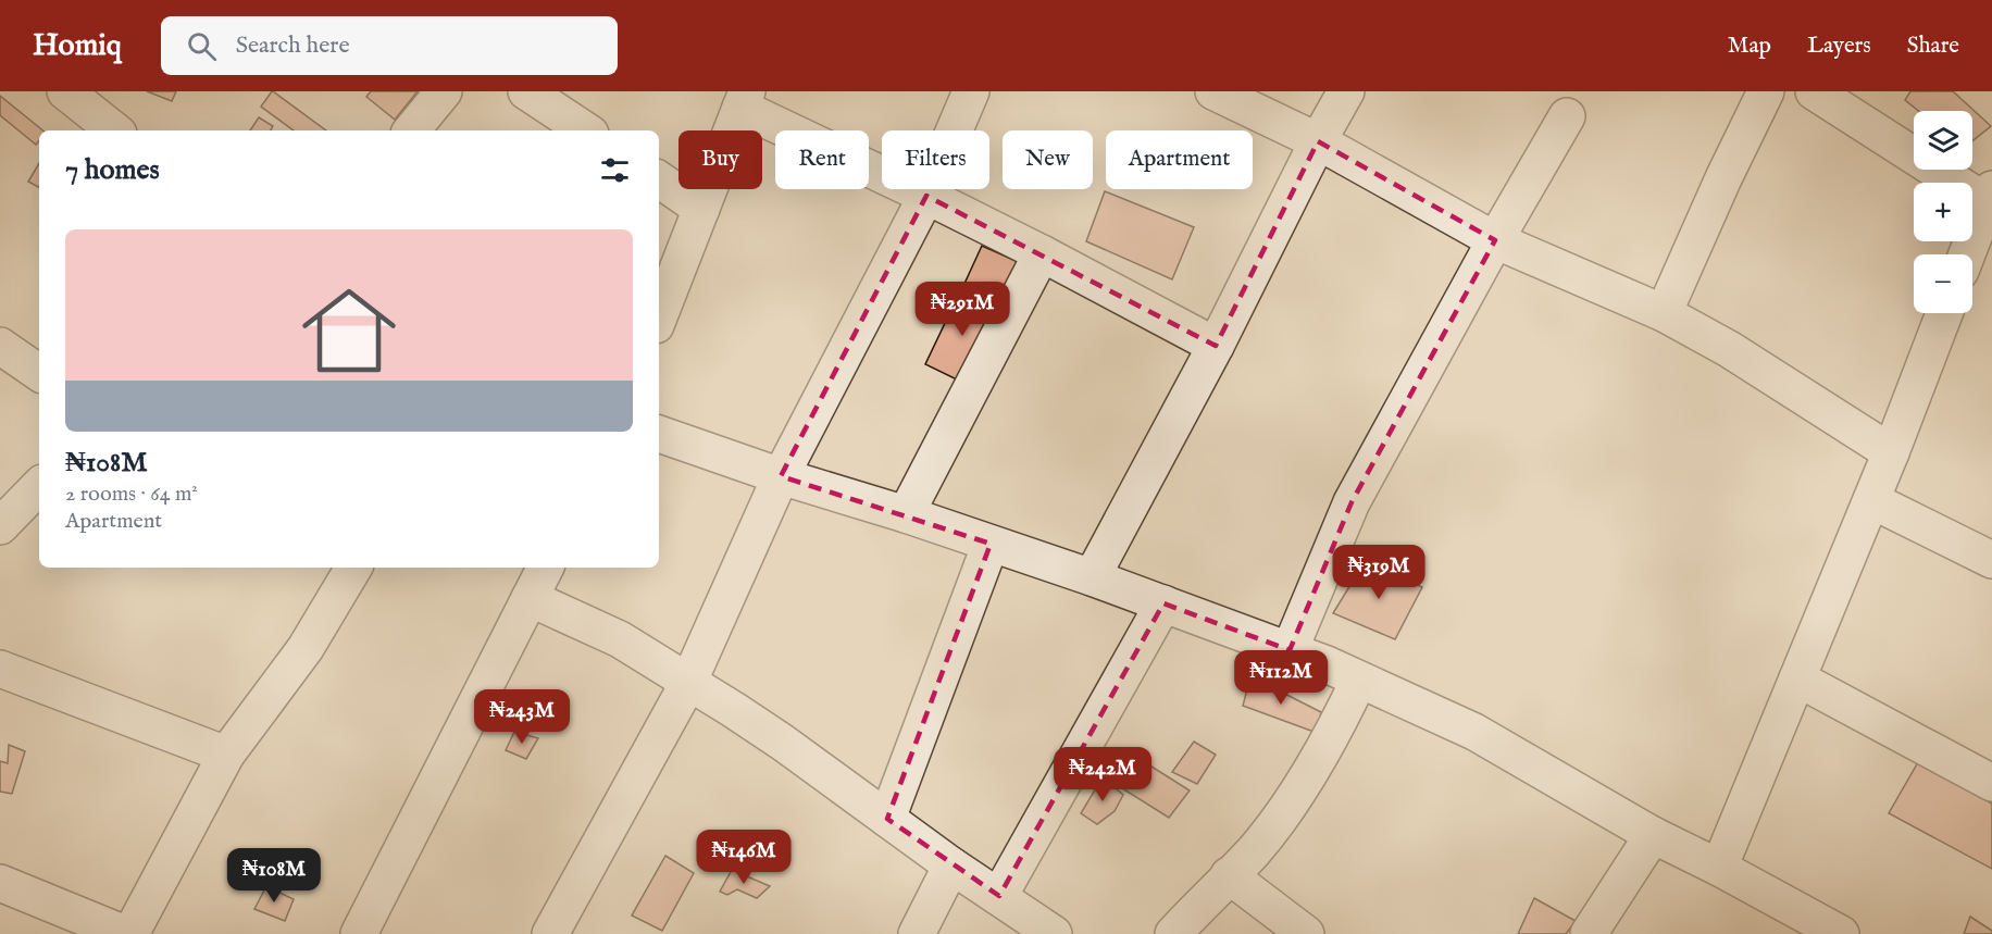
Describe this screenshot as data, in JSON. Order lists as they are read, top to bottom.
{
  "page": {
    "header": "Homiq",
    "search": "Search here",
    "nav": ["Map", "Layers", "Share"],
    "map_buttons": ["+", "−"],
    "chip": [
      "Buy",
      "Rent",
      "Filters",
      "New",
      "Apartment"
    ],
    "heading": "7 homes",
    "list": [
      {
        "name": "₦108M",
        "note": "2 rooms · 64 m² · Apartment"
      }
    ],
    "price": [
      "₦291M",
      "₦319M",
      "₦112M",
      "₦243M",
      "₦242M",
      "₦146M",
      "₦108M"
    ]
  }
}
